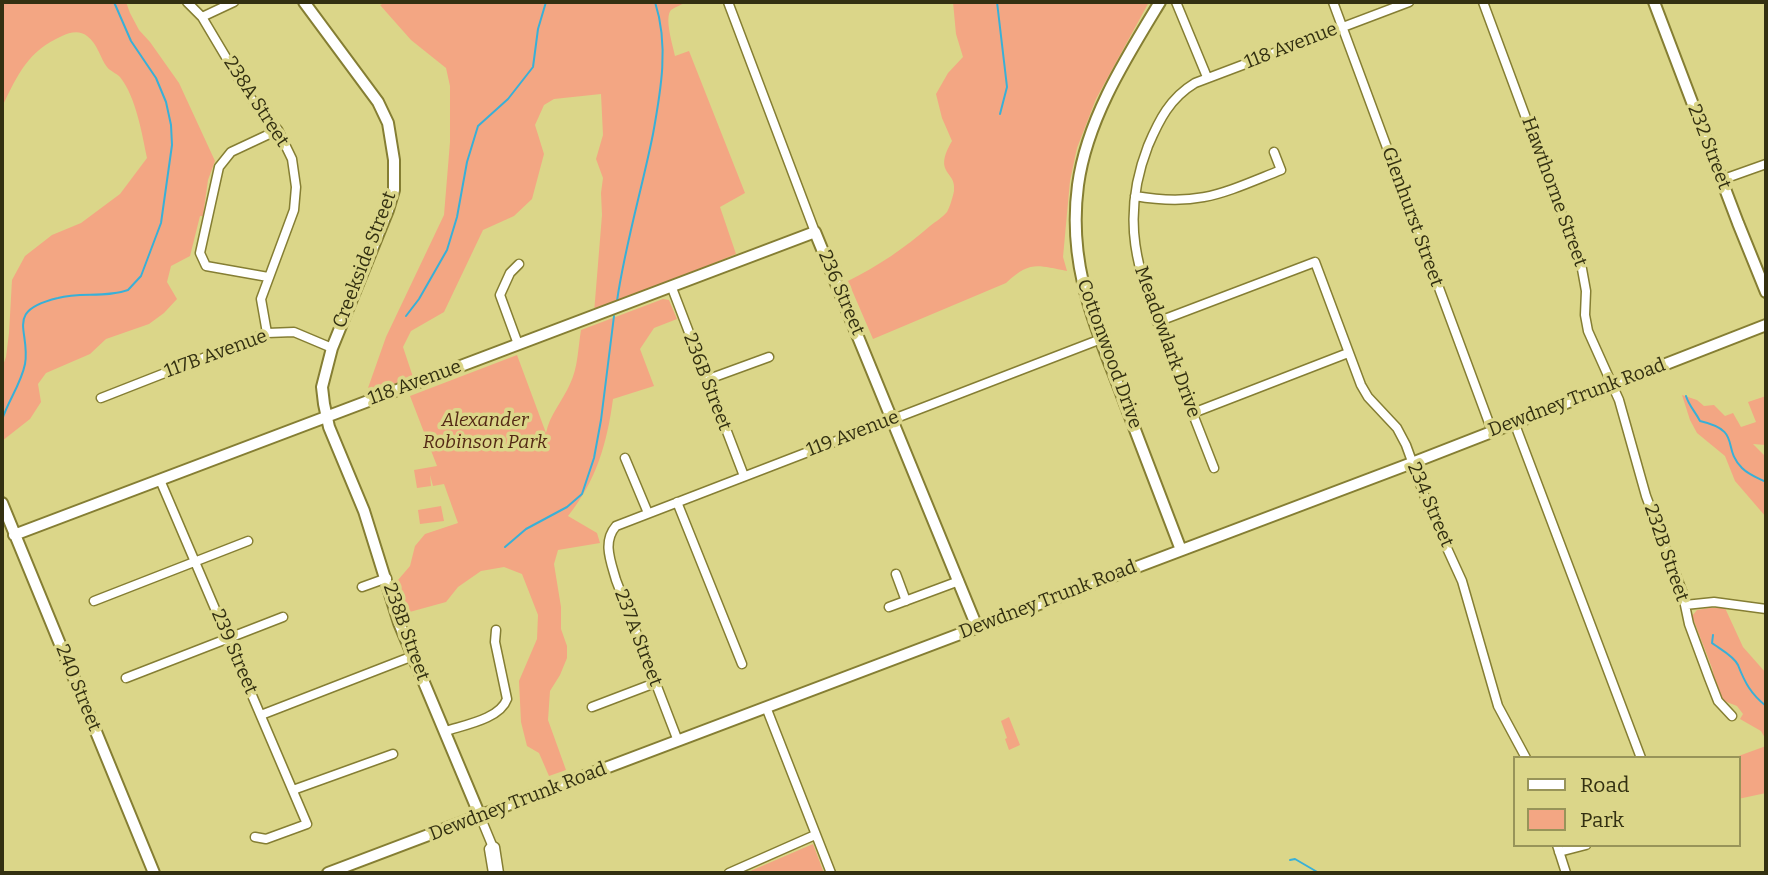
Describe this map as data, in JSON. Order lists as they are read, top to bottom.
{
  "streets": {
    "street": [
      "118 Avenue",
      "238A Street",
      "232 Street",
      "Hawthorne Street",
      "Glenhurst Street",
      "Creekside Street",
      "236 Street",
      "Meadowlark Drive",
      "117B Avenue",
      "Cottonwood Drive",
      "236B Street",
      "Dewdney Trunk Road",
      "119 Avenue",
      "234 Street",
      "232B Street",
      "238B Street",
      "237A Street",
      "239 Street",
      "240 Street"
    ]
  },
  "crossings": [
    ["118 Avenue", "Glenhurst Street"],
    ["118 Avenue", "Creekside Street"],
    ["118 Avenue", "236 Street"],
    ["118 Avenue", "Meadowlark Drive"],
    ["118 Avenue", "236B Street"],
    ["118 Avenue", "238B Street"],
    ["118 Avenue", "239 Street"],
    ["118 Avenue", "240 Street"],
    ["238A Street", "117B Avenue"],
    ["Hawthorne Street", "Dewdney Trunk Road"],
    ["Hawthorne Street", "232B Street"],
    ["Glenhurst Street", "Dewdney Trunk Road"],
    ["Creekside Street", "117B Avenue"],
    ["Creekside Street", "238B Street"],
    ["236 Street", "Dewdney Trunk Road"],
    ["236 Street", "119 Avenue"],
    ["Meadowlark Drive", "234 Street"],
    ["Cottonwood Drive", "Dewdney Trunk Road"],
    ["Cottonwood Drive", "119 Avenue"],
    ["236B Street", "119 Avenue"],
    ["Dewdney Trunk Road", "234 Street"],
    ["Dewdney Trunk Road", "232B Street"],
    ["Dewdney Trunk Road", "238B Street"],
    ["Dewdney Trunk Road", "237A Street"],
    ["119 Avenue", "237A Street"]
  ],
  "parks": ["Alexander Robinson Park"],
  "legend": ["Road", "Park"]
}
